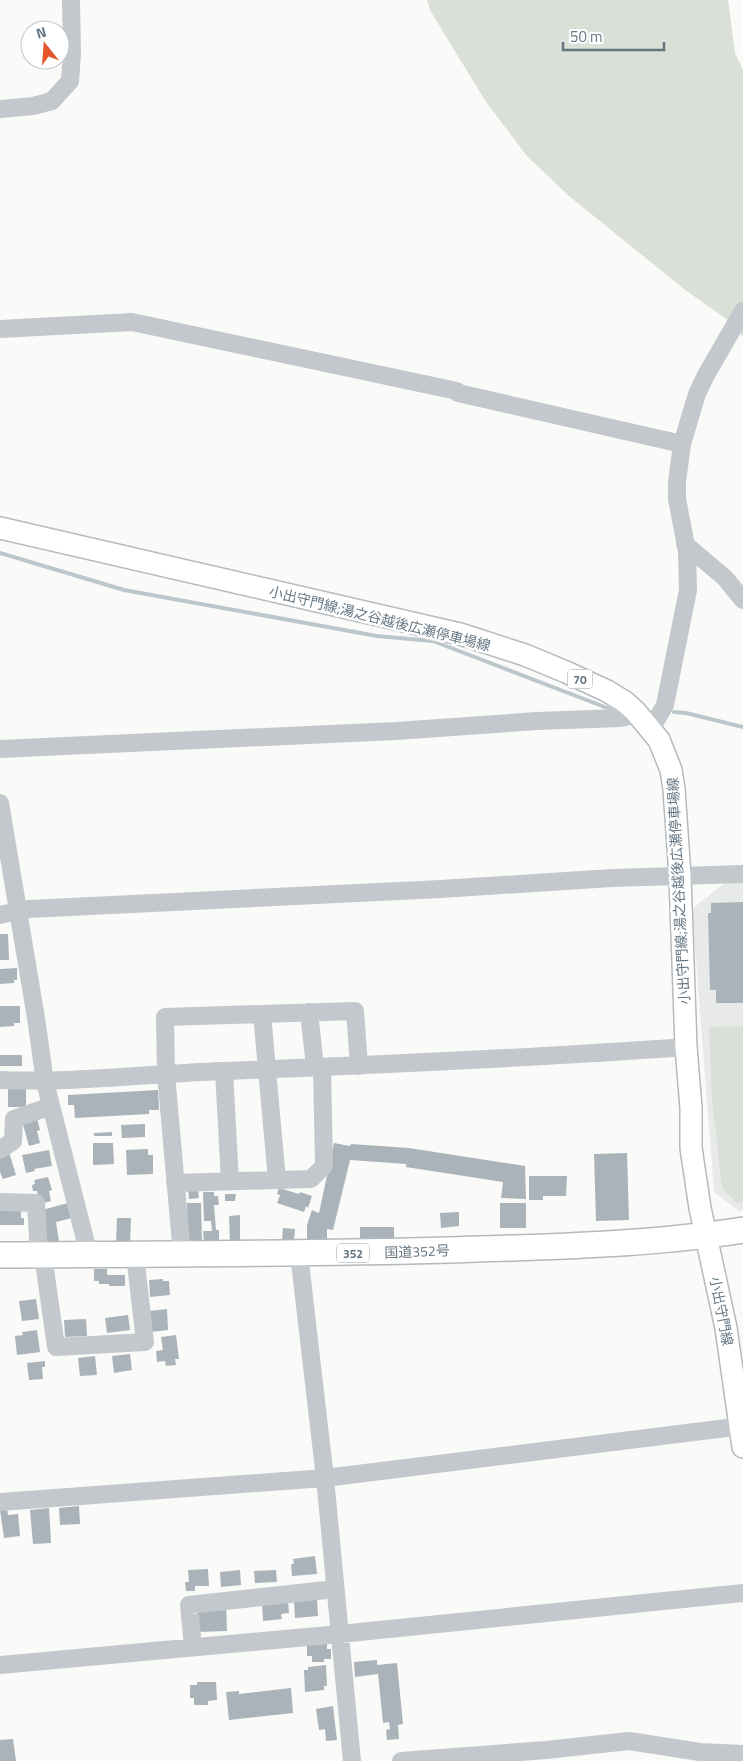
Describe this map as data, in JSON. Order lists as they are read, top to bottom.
{
  "streets": {
    "highway": ["国道352号", "352"],
    "main road": ["小出守門線;湯之谷越後広瀬停車場線", "70", "小出守門線"]
  },
  "crossings": [
    ["小出守門線;湯之谷越後広瀬停車場線", "国道352号"],
    ["小出守門線;湯之谷越後広瀬停車場線", "小出守門線"],
    ["国道352号", "小出守門線"]
  ],
  "scale_bar": "50 m",
  "north": "top"
}
